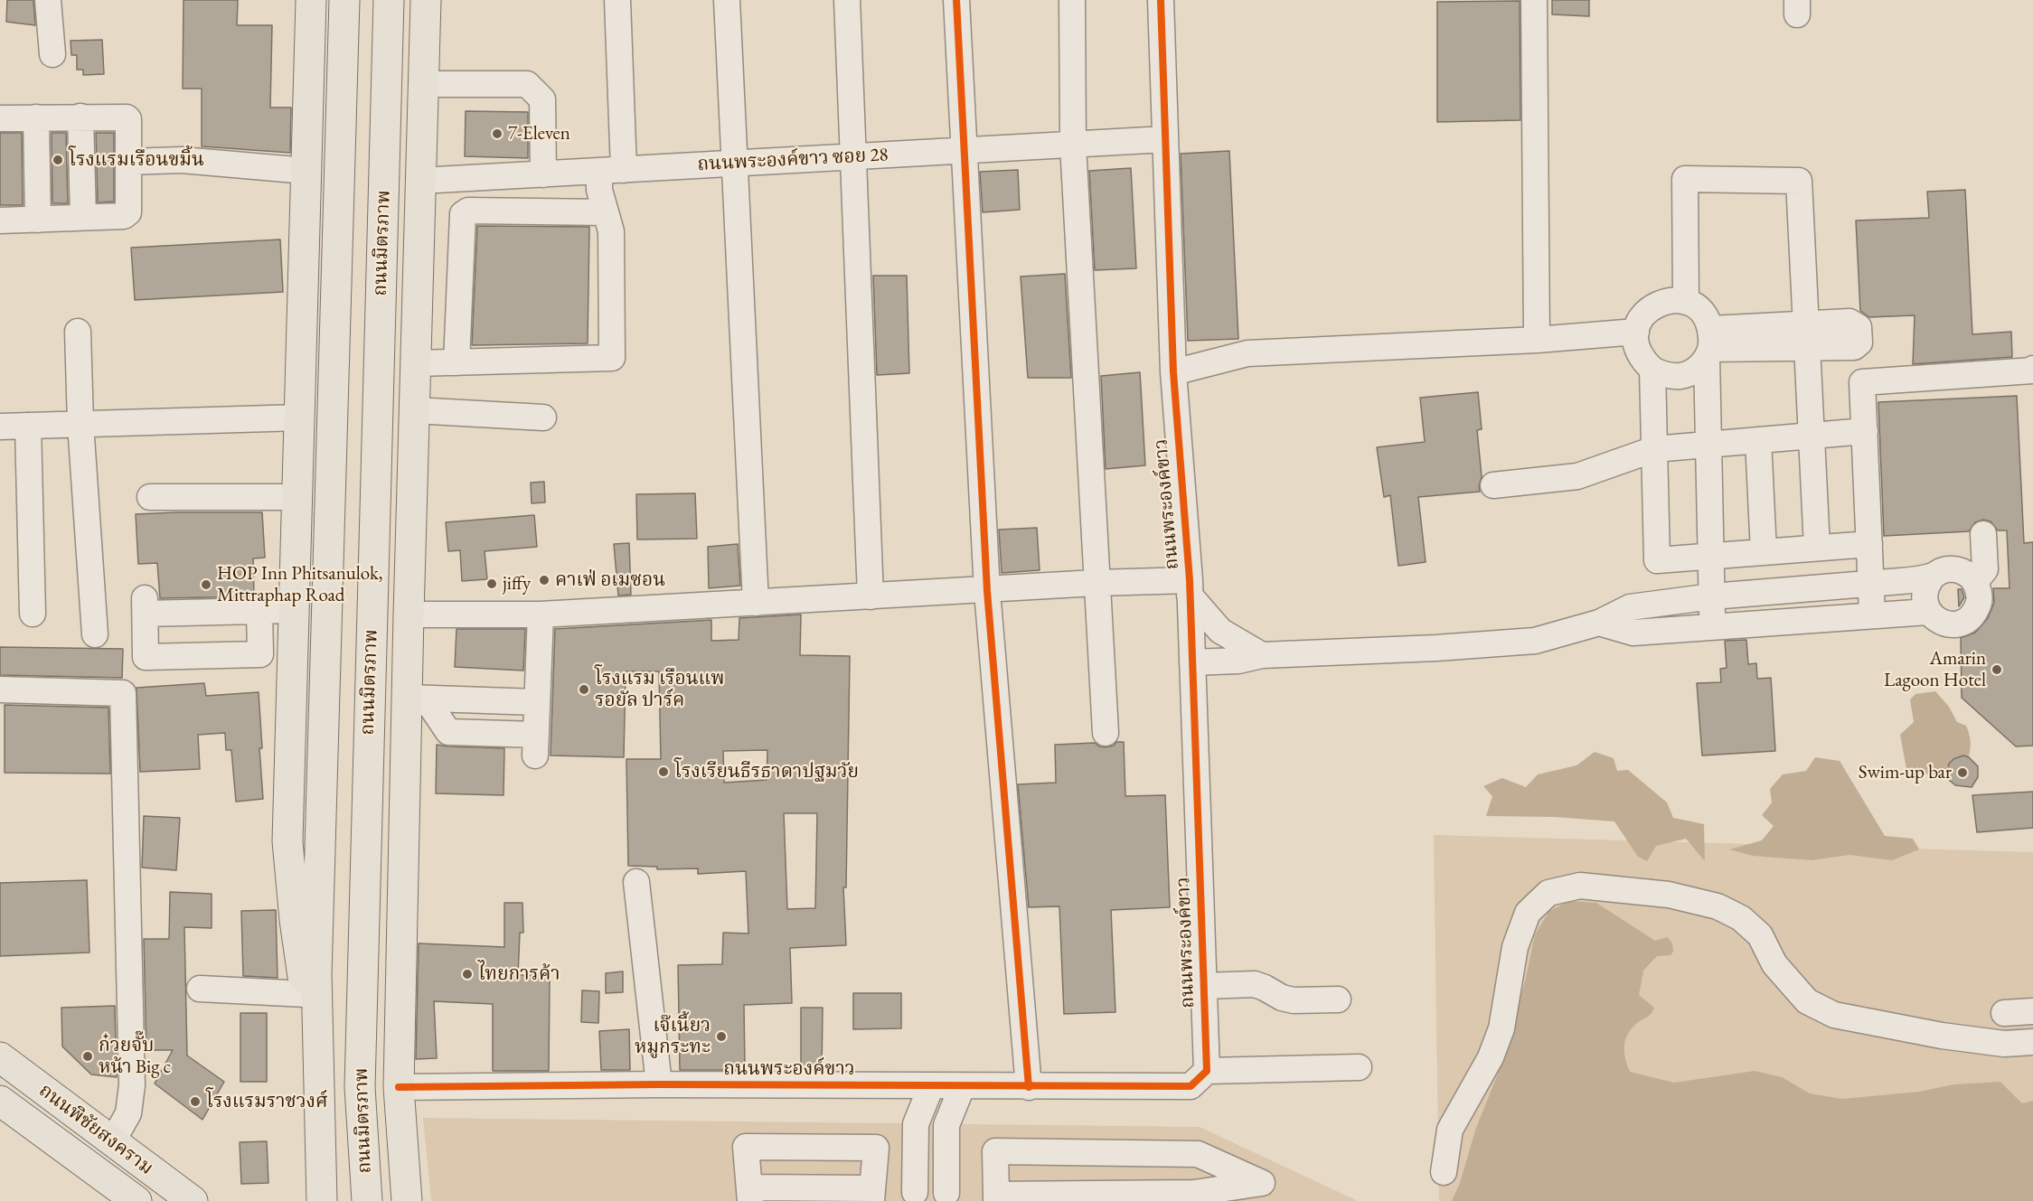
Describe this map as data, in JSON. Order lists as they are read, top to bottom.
{
  "streets": {
    "main road": ["ถนนมิตรภาพ", "ถนนพิชัยสงคราม"],
    "street": ["ถนนพระองค์ขาว ซอย 28", "ถนนพระองค์ขาว"]
  },
  "crossings": [
    ["ถนนพระองค์ขาว ซอย 28", "ถนนพระองค์ขาว"]
  ],
  "places": [
    "7-Eleven",
    "โรงแรมเรือนขมิ้น",
    "คาเฟ่ อเมซอน",
    "jiffy",
    "HOP Inn Phitsanulok, Mittraphap Road",
    "Amarin Lagoon Hotel",
    "โรงแรม เรือนแพ รอยัล ปาร์ค",
    "โรงเรียนธีรธาดาปฐมวัย",
    "Swim-up bar",
    "ไทยการค้า",
    "เจ๊เนี้ยว หมูกระทะ",
    "ก๋วยจั๊บ หน้า Big c",
    "โรงแรมราชวงศ์"
  ]
}
